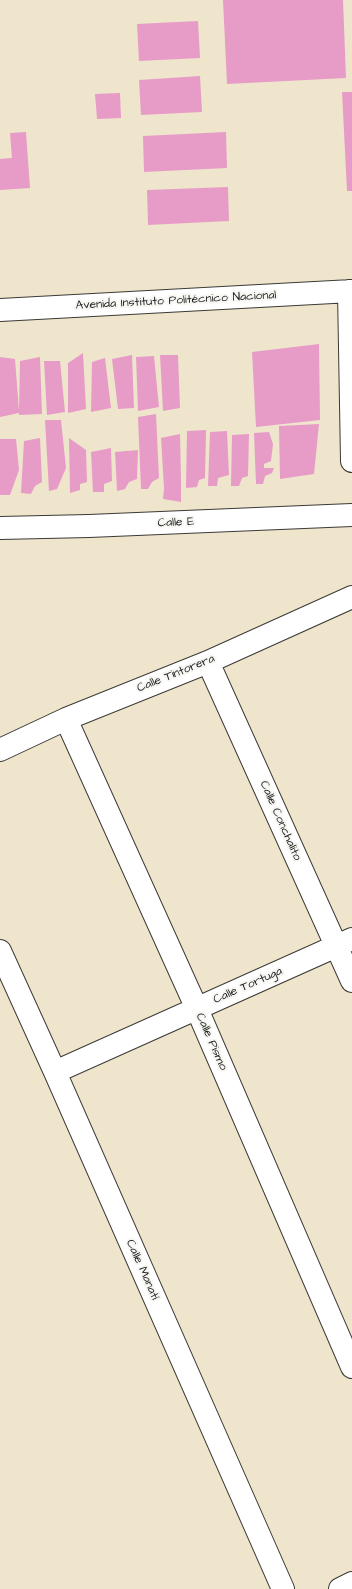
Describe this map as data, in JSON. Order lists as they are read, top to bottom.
{
  "streets": {
    "street": [
      "Avenida Instituto Politécnico Nacional",
      "Calle E",
      "Calle Tintorera",
      "Calle Conchalito",
      "Calle Tortuga",
      "Calle Pismo",
      "Calle Manatí"
    ]
  },
  "crossings": [
    ["Calle Tintorera", "Calle Conchalito"],
    ["Calle Tintorera", "Calle Pismo"],
    ["Calle Conchalito", "Calle Tortuga"],
    ["Calle Tortuga", "Calle Pismo"],
    ["Calle Tortuga", "Calle Manatí"]
  ]
}
